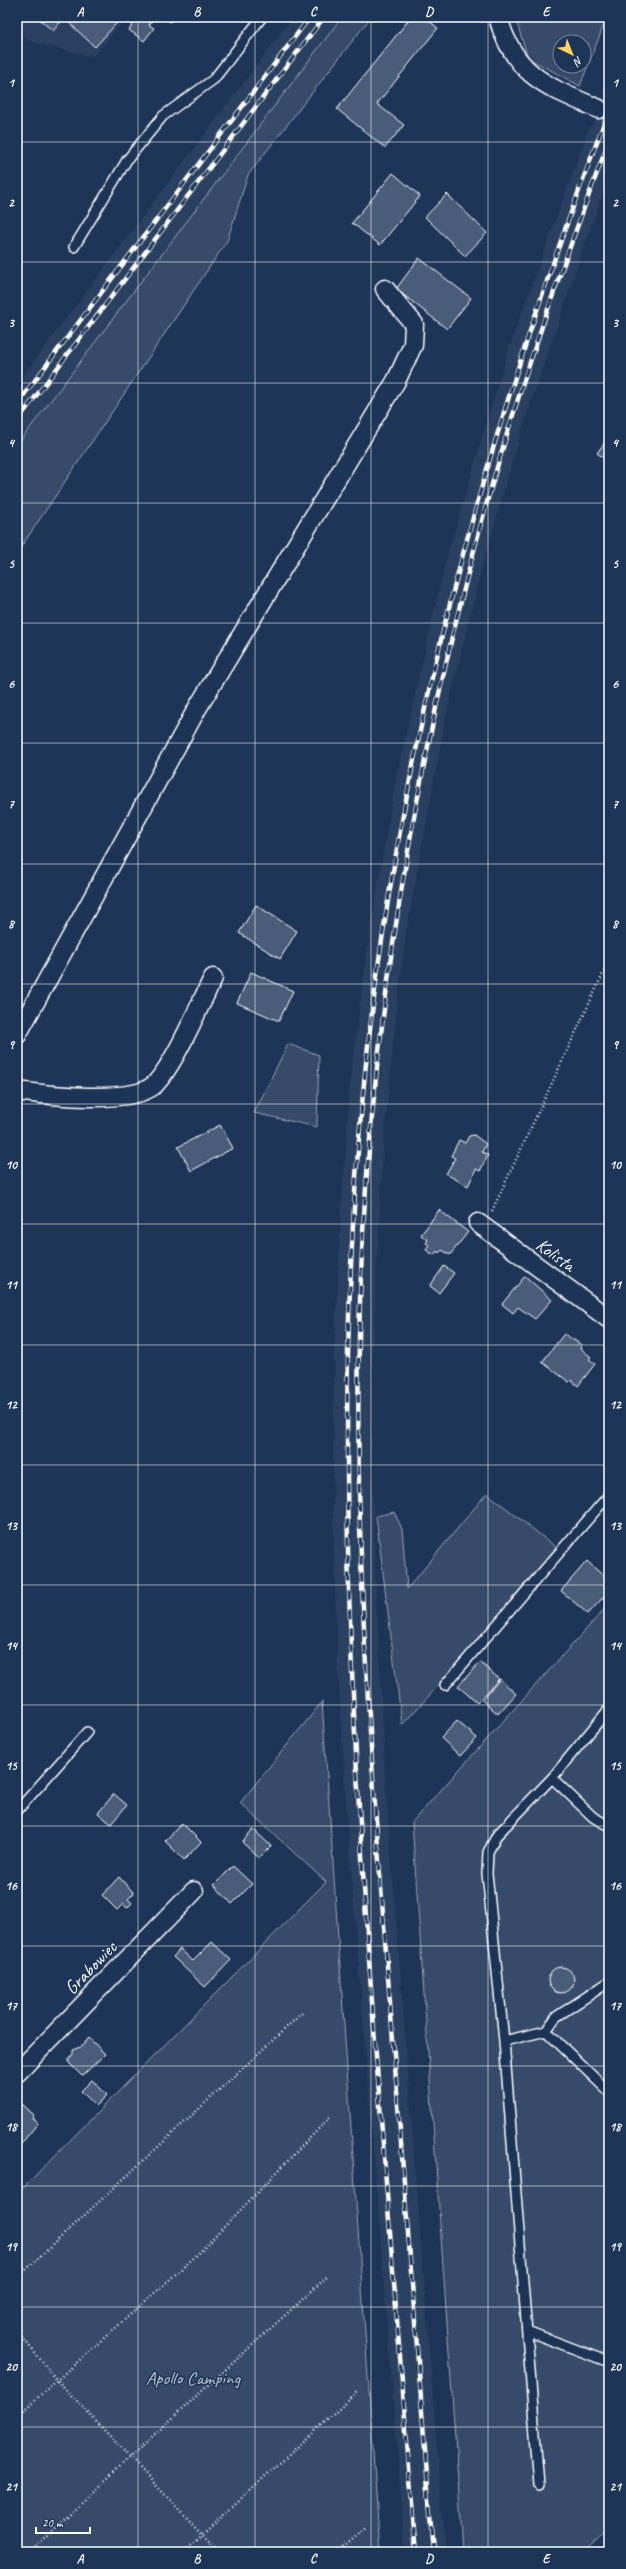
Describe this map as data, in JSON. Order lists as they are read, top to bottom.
{
  "streets": {
    "street": ["Kolista", "Grabowiec"]
  },
  "parks": ["Apollo Camping"],
  "scale_bar": "20 m",
  "north": "bottom right",
  "grid": {
    "columns": [
      "A",
      "B",
      "C",
      "D",
      "E"
    ],
    "rows": [
      "1",
      "2",
      "3",
      "4",
      "5",
      "6",
      "7",
      "8",
      "9",
      "10",
      "11",
      "12",
      "13",
      "14",
      "15",
      "16",
      "17",
      "18",
      "19",
      "20",
      "21"
    ]
  }
}
